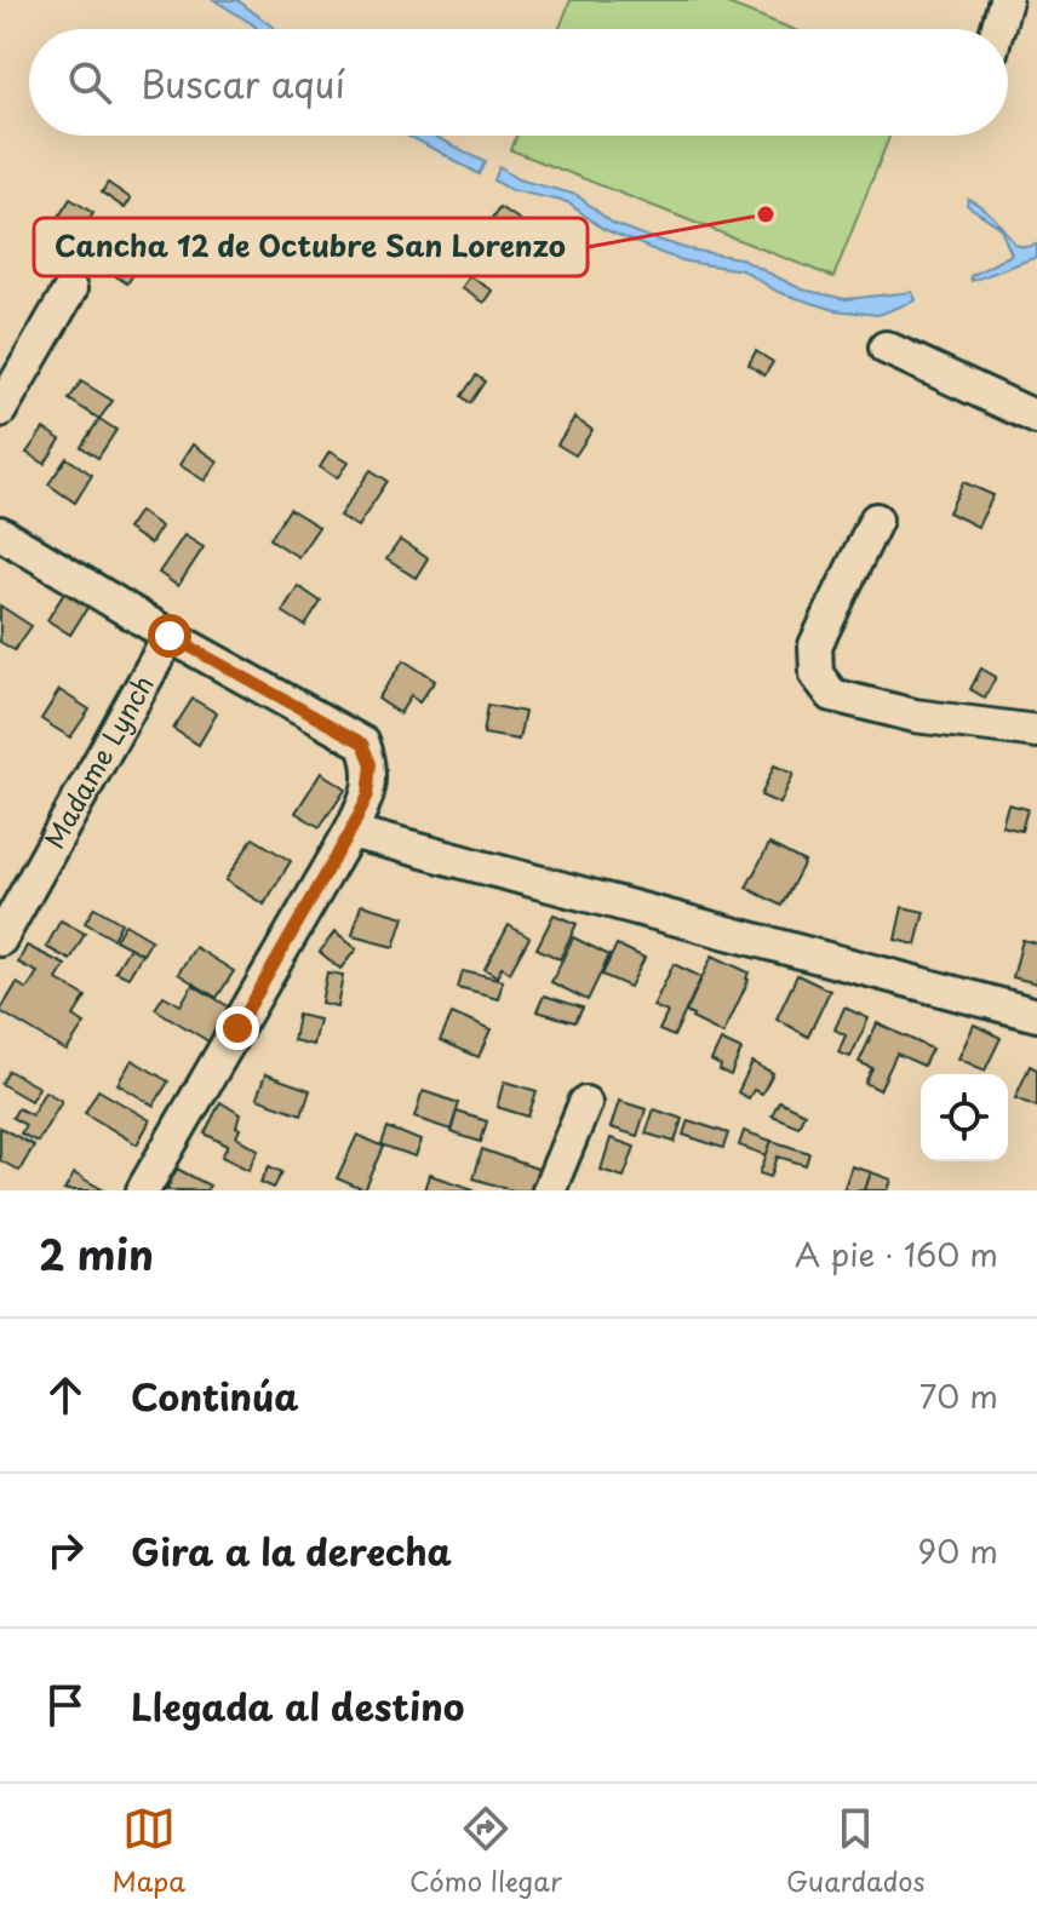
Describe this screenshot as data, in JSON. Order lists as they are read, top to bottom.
{
  "streets": {
    "street": ["Madame Lynch"]
  },
  "places": ["Cancha 12 de Octubre San Lorenzo"],
  "page": {
    "search": "Buscar aquí",
    "heading": ["2 min", "A pie · 160 m"],
    "list": [
      ["Continúa", "70 m"],
      ["Gira a la derecha", "90 m"],
      "Llegada al destino"
    ],
    "nav": ["Mapa", "Cómo llegar", "Guardados"]
  }
}
